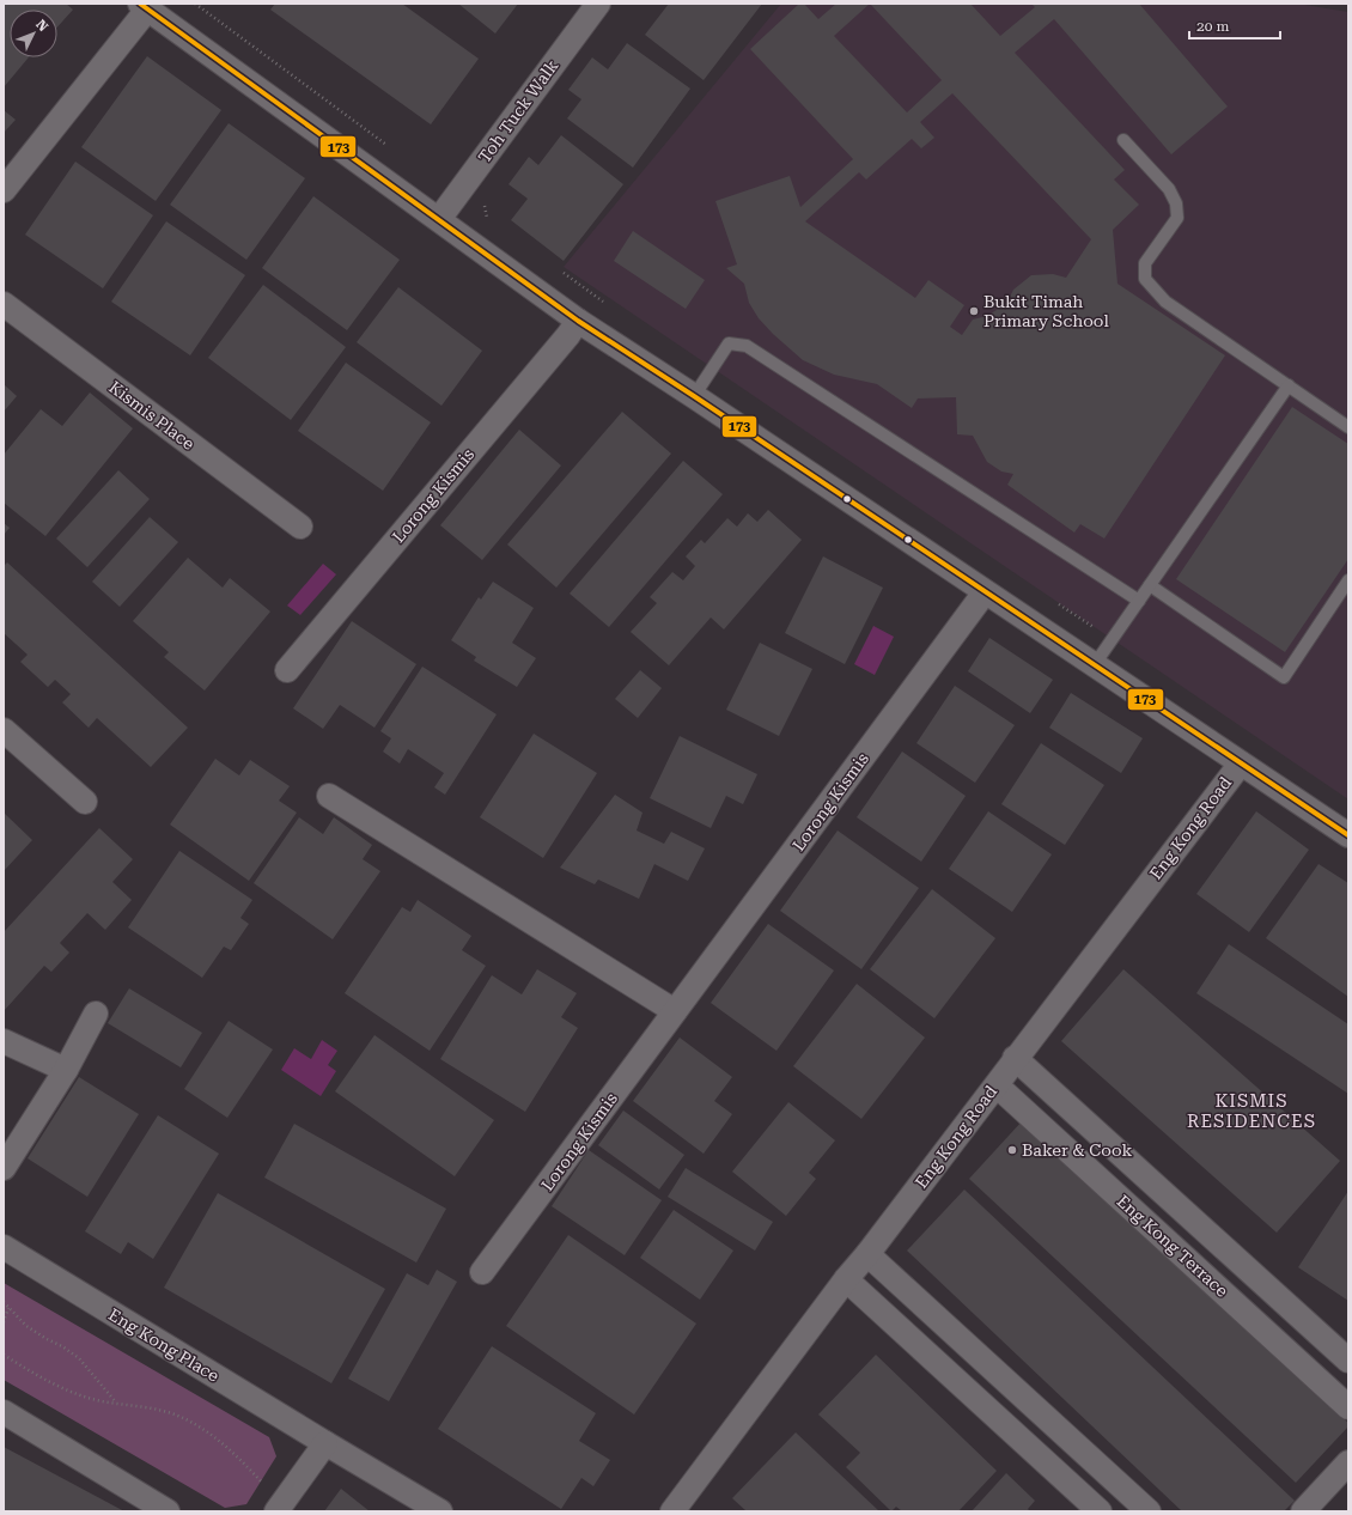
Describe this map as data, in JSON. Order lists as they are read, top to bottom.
{
  "streets": {
    "street": [
      "Toh Tuck Walk",
      "Kismis Place",
      "Lorong Kismis",
      "Eng Kong Road",
      "Eng Kong Terrace",
      "Eng Kong Place"
    ]
  },
  "crossings": [
    ["Eng Kong Road", "Eng Kong Terrace"]
  ],
  "districts": ["KISMIS RESIDENCES"],
  "places": ["Bukit Timah Primary School", "Baker & Cook"],
  "lines": ["transit line 173"],
  "scale_bar": "20 m",
  "north": "top right"
}
